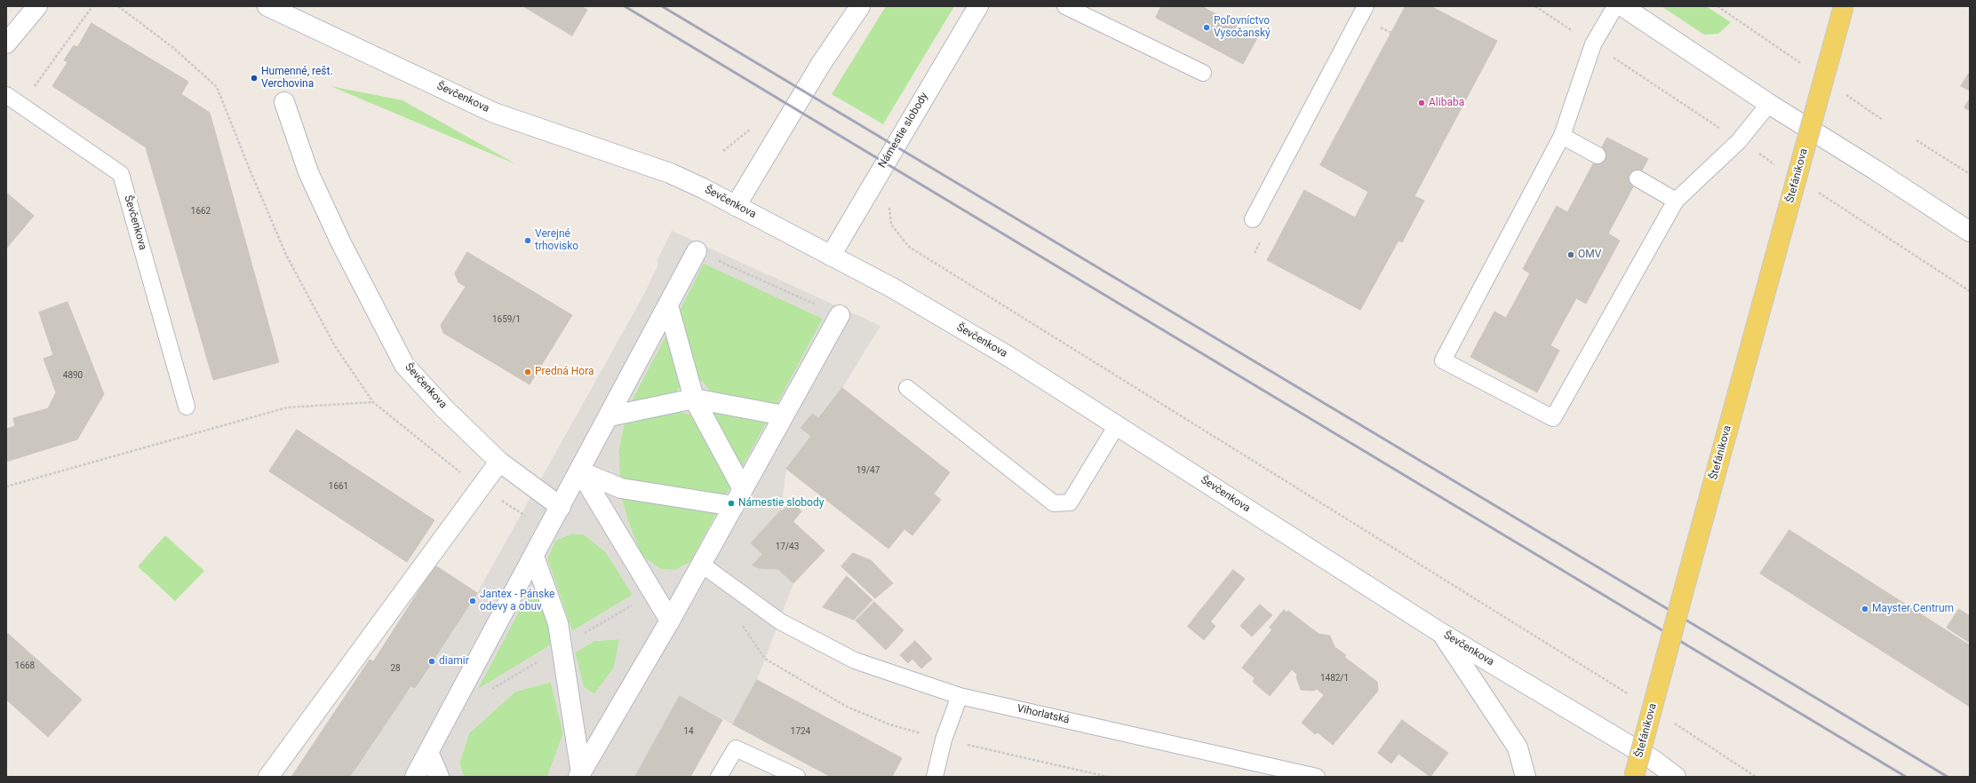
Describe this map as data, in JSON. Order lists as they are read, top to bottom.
{
  "streets": {
    "main road": ["Štefánikova"],
    "street": ["Ševčenkova", "Námestie slobody"],
    "lane": ["Vihorlatská"]
  },
  "crossings": [
    ["Ševčenkova", "Námestie slobody"]
  ],
  "places": [
    "Poľovníctvo Vysočanský",
    "Humenné, rešt. Verchovina",
    "Alibaba",
    "Verejné trhovisko",
    "OMV",
    "Predná Hora",
    "Námestie slobody",
    "Jantex - Pánske odevy a obuv",
    "Mayster Centrum",
    "diamir"
  ],
  "house_numbers": [
    "1662",
    "1659/1",
    "4890",
    "19/47",
    "1661",
    "17/43",
    "1668",
    "28",
    "1482/1",
    "14",
    "1724"
  ]
}
